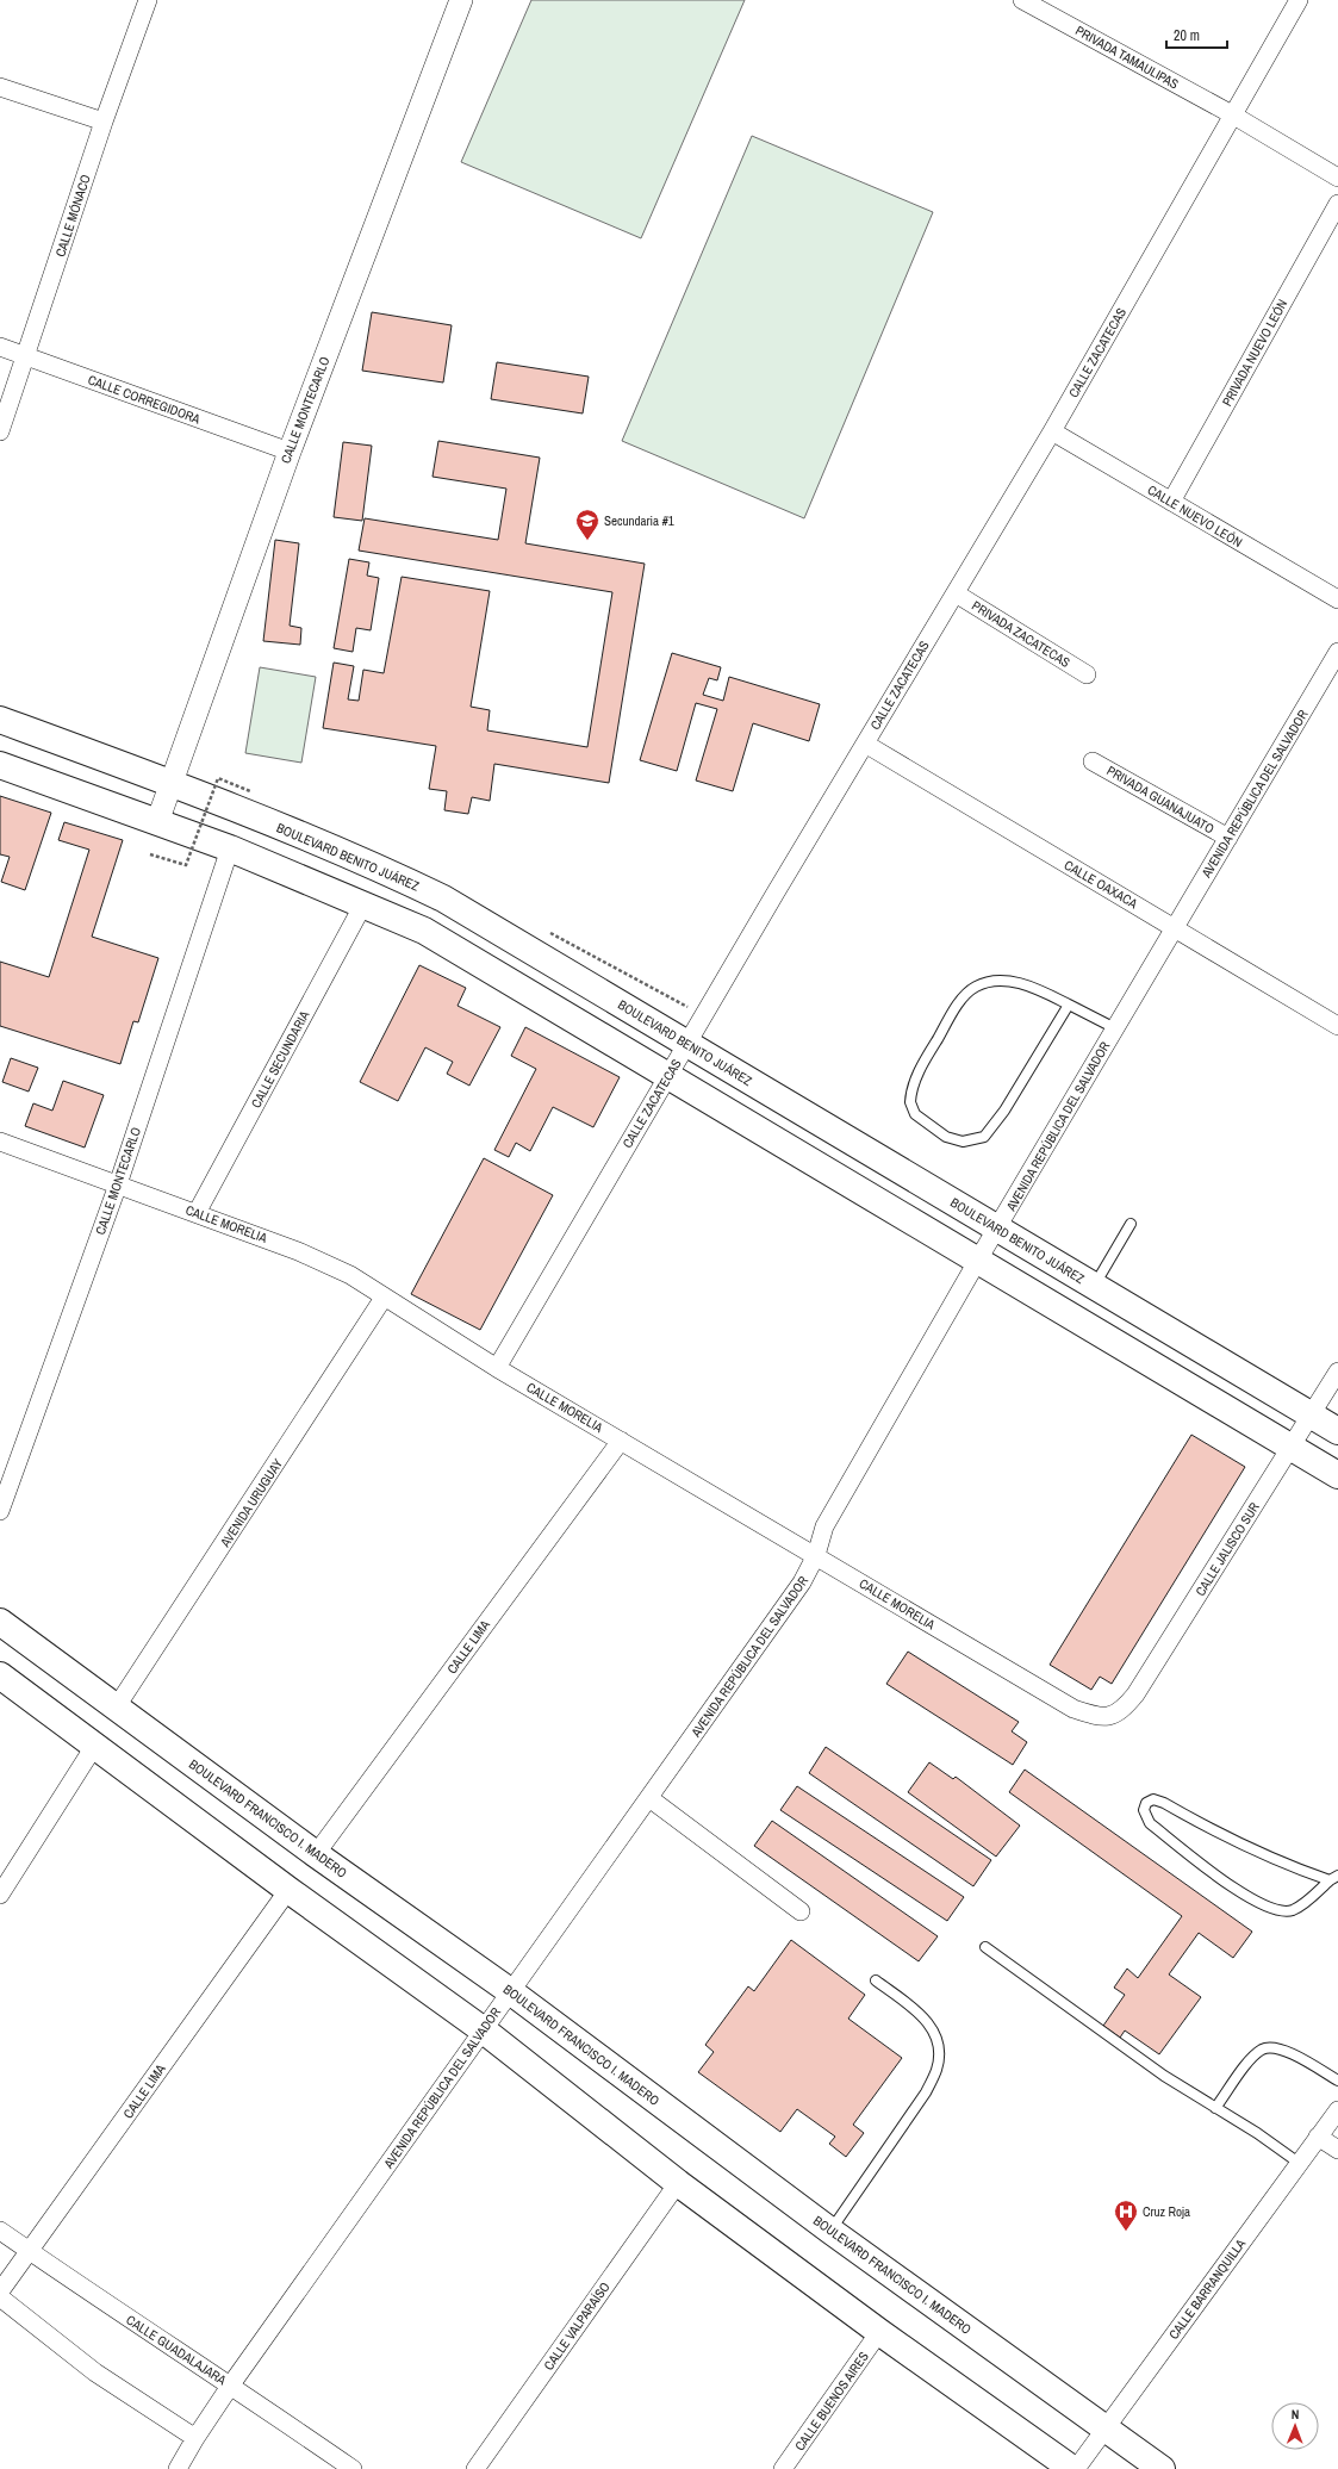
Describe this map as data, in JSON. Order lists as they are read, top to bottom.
{
  "streets": {
    "main road": ["BOULEVARD BENITO JUÁREZ", "BOULEVARD FRANCISCO I. MADERO"],
    "street": [
      "PRIVADA TAMAULIPAS",
      "CALLE MÓNACO",
      "CALLE ZACATECAS",
      "PRIVADA NUEVO LEÓN",
      "CALLE CORREGIDORA",
      "CALLE MONTECARLO",
      "CALLE NUEVO LEÓN",
      "PRIVADA ZACATECAS",
      "AVENIDA REPÚBLICA DEL SALVADOR",
      "PRIVADA GUANAJUATO",
      "CALLE OAXACA",
      "CALLE SECUNDARIA",
      "CALLE MORELIA",
      "AVENIDA URUGUAY",
      "CALLE JALISCO SUR",
      "CALLE LIMA",
      "CALLE BARRANQUILLA",
      "CALLE VALPARAÍSO",
      "CALLE GUADALAJARA",
      "CALLE BUENOS AIRES"
    ]
  },
  "crossings": [
    ["PRIVADA TAMAULIPAS", "CALLE ZACATECAS"],
    ["CALLE MÓNACO", "CALLE CORREGIDORA"],
    ["CALLE ZACATECAS", "CALLE NUEVO LEÓN"],
    ["CALLE ZACATECAS", "PRIVADA ZACATECAS"],
    ["CALLE ZACATECAS", "BOULEVARD BENITO JUÁREZ"],
    ["CALLE ZACATECAS", "CALLE OAXACA"],
    ["CALLE ZACATECAS", "CALLE MORELIA"],
    ["PRIVADA NUEVO LEÓN", "CALLE NUEVO LEÓN"],
    ["CALLE CORREGIDORA", "CALLE MONTECARLO"],
    ["CALLE MONTECARLO", "BOULEVARD BENITO JUÁREZ"],
    ["CALLE MONTECARLO", "CALLE MORELIA"],
    ["AVENIDA REPÚBLICA DEL SALVADOR", "PRIVADA GUANAJUATO"],
    ["AVENIDA REPÚBLICA DEL SALVADOR", "BOULEVARD BENITO JUÁREZ"],
    ["AVENIDA REPÚBLICA DEL SALVADOR", "CALLE OAXACA"],
    ["AVENIDA REPÚBLICA DEL SALVADOR", "CALLE MORELIA"],
    ["AVENIDA REPÚBLICA DEL SALVADOR", "BOULEVARD FRANCISCO I. MADERO"],
    ["AVENIDA REPÚBLICA DEL SALVADOR", "CALLE GUADALAJARA"],
    ["BOULEVARD BENITO JUÁREZ", "CALLE JALISCO SUR"],
    ["CALLE SECUNDARIA", "CALLE MORELIA"],
    ["CALLE MORELIA", "AVENIDA URUGUAY"],
    ["CALLE MORELIA", "CALLE JALISCO SUR"],
    ["CALLE MORELIA", "CALLE LIMA"],
    ["AVENIDA URUGUAY", "BOULEVARD FRANCISCO I. MADERO"],
    ["CALLE LIMA", "BOULEVARD FRANCISCO I. MADERO"],
    ["CALLE LIMA", "CALLE GUADALAJARA"],
    ["BOULEVARD FRANCISCO I. MADERO", "CALLE BARRANQUILLA"]
  ],
  "places": {
    "school or university": ["Secundaria #1"],
    "hospital": ["Cruz Roja"]
  },
  "scale_bar": "20 m",
  "north": "top"
}
